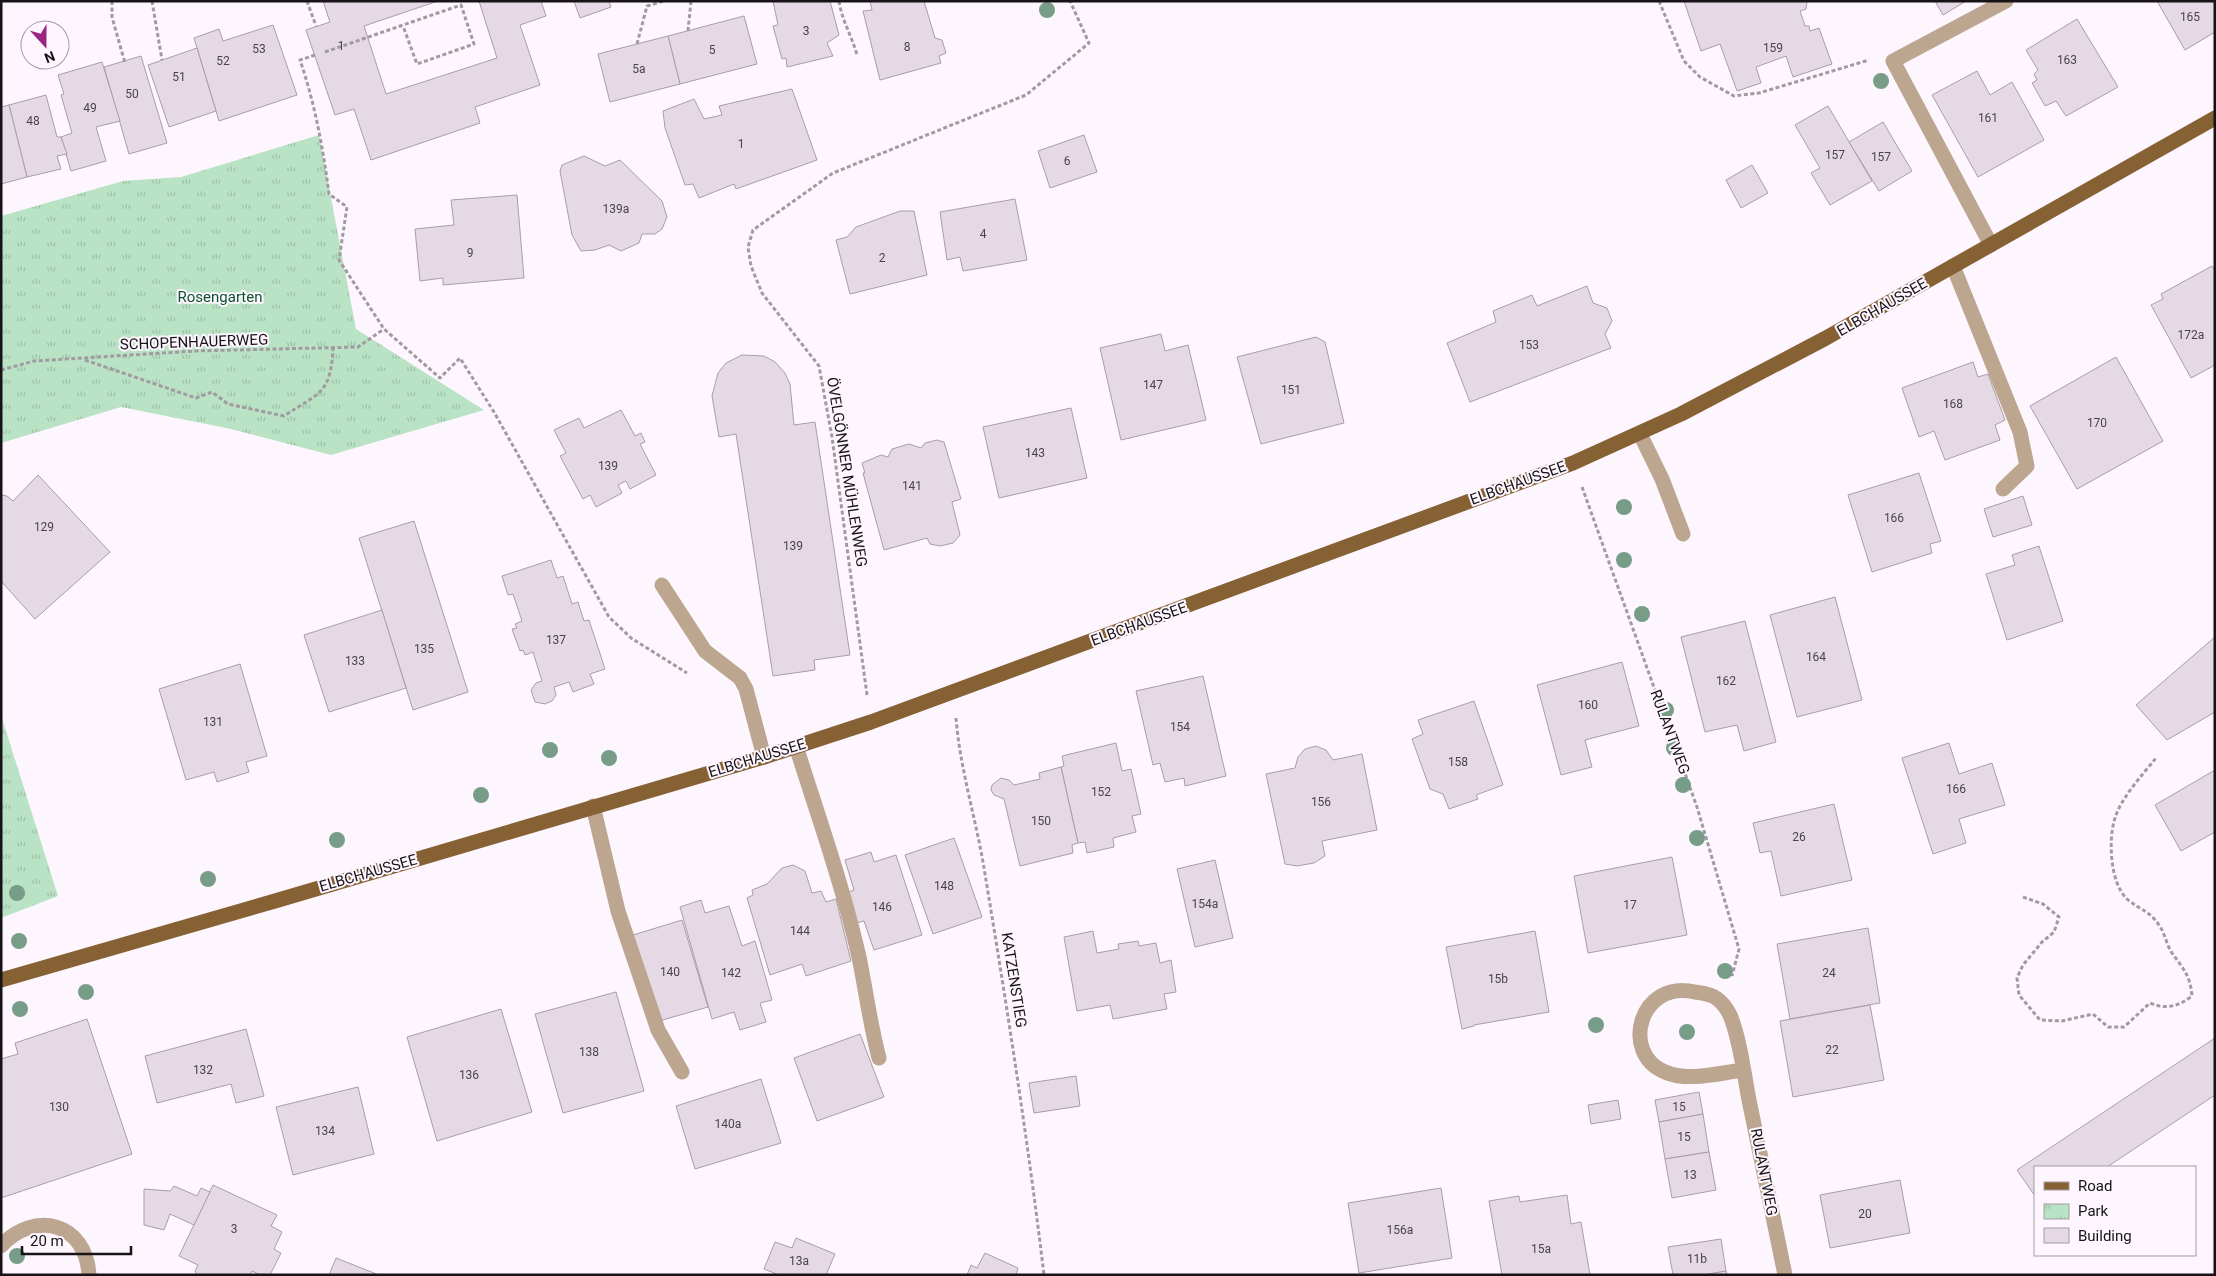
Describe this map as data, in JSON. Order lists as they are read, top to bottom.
{
  "streets": {
    "main road": ["ELBCHAUSSEE"],
    "street": ["RULANTWEG"],
    "path": ["SCHOPENHAUERWEG", "ÖVELGÖNNER MÜHLENWEG", "KATZENSTIEG"]
  },
  "crossings": [
    ["ELBCHAUSSEE", "ÖVELGÖNNER MÜHLENWEG"],
    ["ELBCHAUSSEE", "RULANTWEG"],
    ["ELBCHAUSSEE", "KATZENSTIEG"]
  ],
  "parks": ["Rosengarten"],
  "house_numbers": [
    "165",
    "3",
    "1",
    "8",
    "159",
    "53",
    "5",
    "163",
    "52",
    "5a",
    "51",
    "50",
    "49",
    "161",
    "48",
    "1",
    "157",
    "157",
    "6",
    "139a",
    "4",
    "9",
    "2",
    "172a",
    "153",
    "147",
    "151",
    "168",
    "170",
    "143",
    "139",
    "141",
    "166",
    "129",
    "139",
    "137",
    "135",
    "164",
    "133",
    "162",
    "160",
    "131",
    "154",
    "158",
    "166",
    "152",
    "156",
    "150",
    "26",
    "148",
    "154a",
    "17",
    "146",
    "144",
    "140",
    "142",
    "24",
    "15b",
    "22",
    "138",
    "132",
    "136",
    "130",
    "15",
    "140a",
    "134",
    "15",
    "13",
    "20",
    "3",
    "156a",
    "15a",
    "11b",
    "13a"
  ],
  "legend": ["Road", "Park", "Building"],
  "scale_bar": "20 m",
  "north": "bottom"
}
